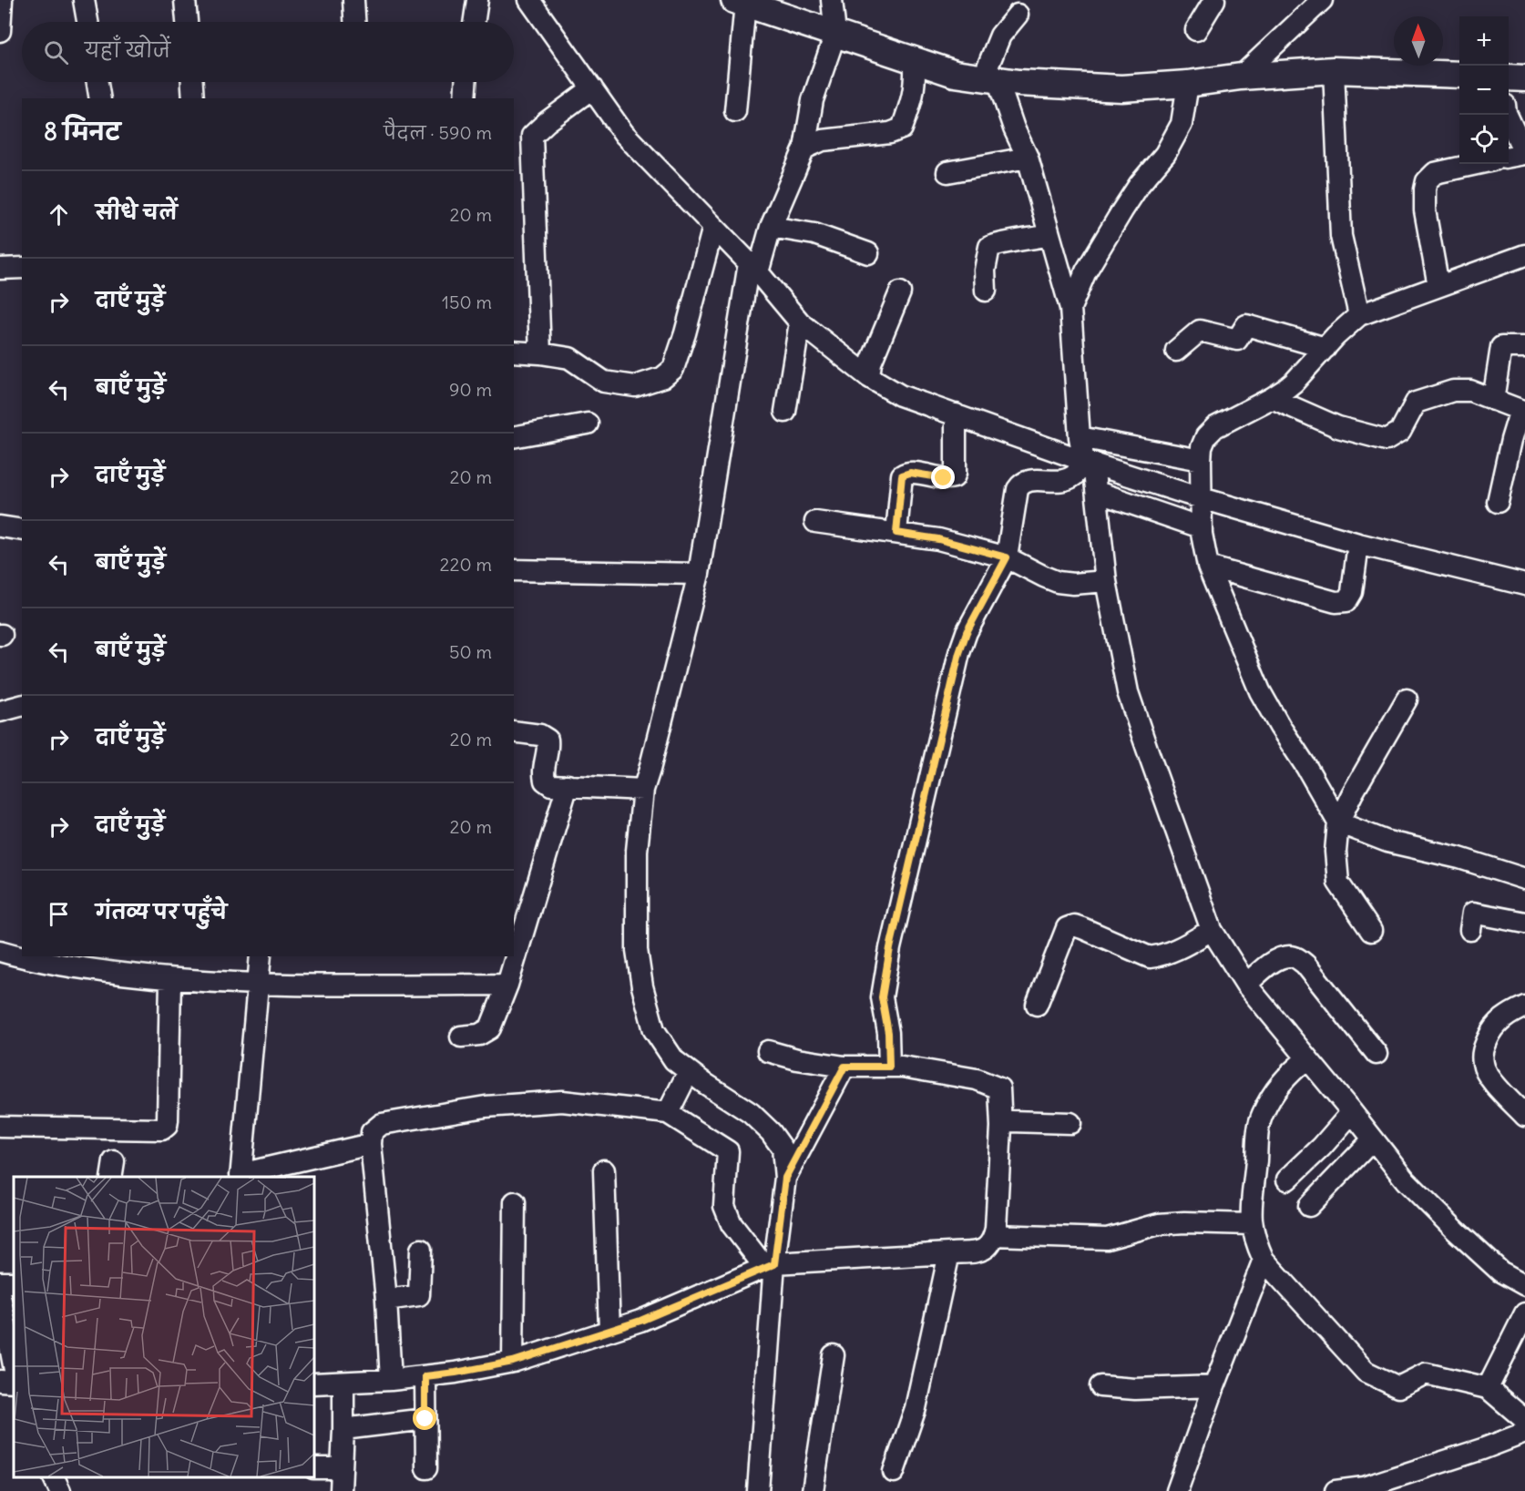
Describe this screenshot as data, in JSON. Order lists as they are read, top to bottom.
{
  "north": "top",
  "page": {
    "map_buttons": ["+", "−"],
    "search": "यहाँ खोजें",
    "heading": ["8 मिनट", "पैदल · 590 m"],
    "list": [
      ["सीधे चलें", "20 m"],
      ["दाएँ मुड़ें", "150 m"],
      ["बाएँ मुड़ें", "90 m"],
      ["दाएँ मुड़ें", "20 m"],
      ["बाएँ मुड़ें", "220 m"],
      ["बाएँ मुड़ें", "50 m"],
      ["दाएँ मुड़ें", "20 m"],
      ["दाएँ मुड़ें", "20 m"],
      "गंतव्य पर पहुँचे"
    ]
  }
}
